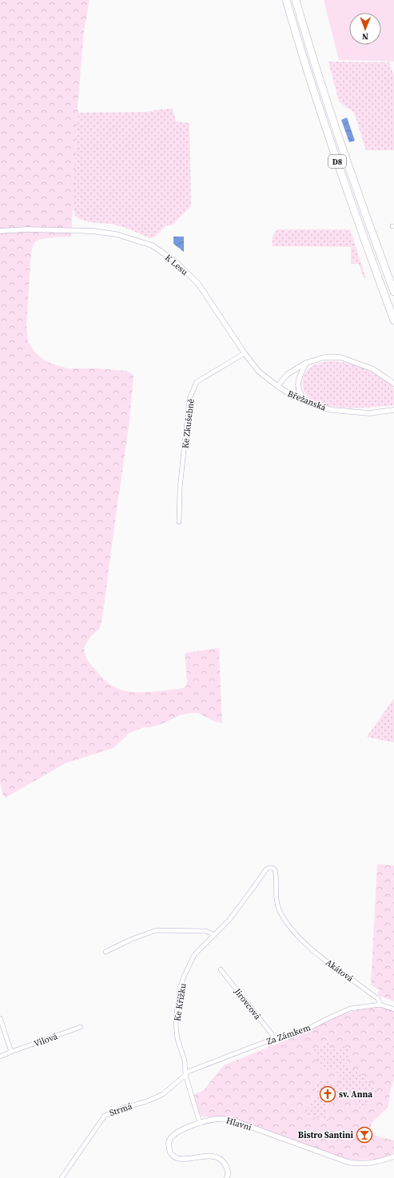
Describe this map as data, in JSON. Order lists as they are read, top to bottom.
{
  "streets": {
    "highway": ["D8"],
    "street": [
      "K Lesu",
      "Břežanská",
      "Ke Zkušebně",
      "Akátová",
      "Ke Křížku",
      "Jirovcová",
      "Za Zámkem",
      "Vilová",
      "Strmá",
      "Hlavní"
    ]
  },
  "crossings": [
    ["K Lesu", "Břežanská"],
    ["K Lesu", "Ke Zkušebně"],
    ["Akátová", "Ke Křížku"],
    ["Akátová", "Za Zámkem"],
    ["Ke Křížku", "Za Zámkem"],
    ["Ke Křížku", "Strmá"],
    ["Ke Křížku", "Hlavní"],
    ["Jirovcová", "Za Zámkem"],
    ["Za Zámkem", "Strmá"]
  ],
  "places": {
    "church": ["sv. Anna"],
    "bar": ["Bistro Santini"]
  },
  "north": "bottom"
}
